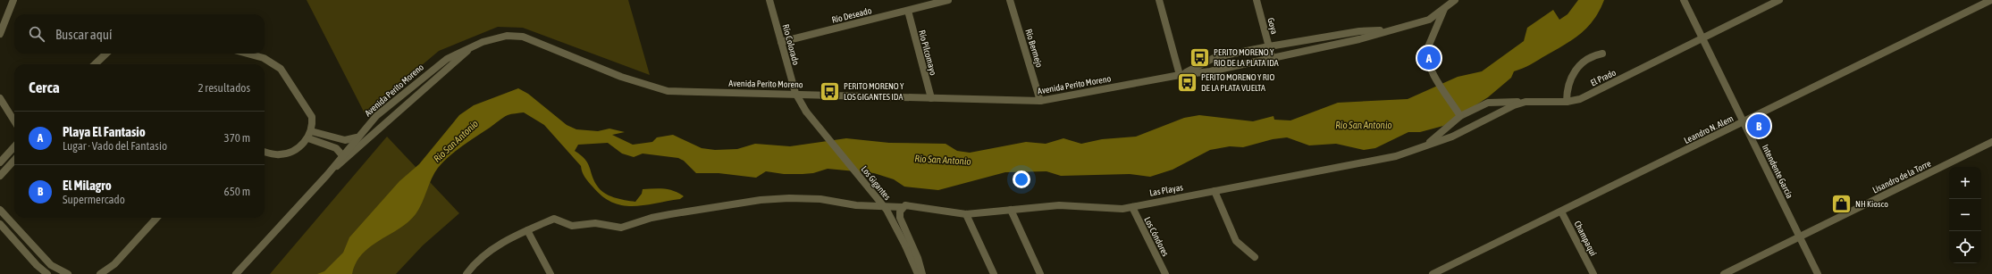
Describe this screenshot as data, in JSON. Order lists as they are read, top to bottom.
{
  "streets": {
    "street": [
      "Río Deseado",
      "Goya",
      "Río Colorado",
      "Río Bermejo",
      "Río Pilcomayo",
      "El Prado",
      "Avenida Perito Moreno",
      "Leandro N. Alem",
      "Intendente García",
      "Lisandro de la Torre",
      "Los Gigantes",
      "Las Playas",
      "Los Cóndores",
      "Champaquí"
    ]
  },
  "crossings": [
    ["Río Deseado", "Río Colorado"],
    ["Río Deseado", "Río Pilcomayo"],
    ["Goya", "Avenida Perito Moreno"],
    ["Río Colorado", "Avenida Perito Moreno"],
    ["Río Colorado", "Los Gigantes"],
    ["Río Bermejo", "Avenida Perito Moreno"],
    ["Río Pilcomayo", "Avenida Perito Moreno"],
    ["El Prado", "Intendente García"],
    ["El Prado", "Las Playas"],
    ["Leandro N. Alem", "Intendente García"],
    ["Leandro N. Alem", "Champaquí"],
    ["Intendente García", "Lisandro de la Torre"],
    ["Las Playas", "Los Cóndores"]
  ],
  "water": ["Río San Antonio"],
  "places": {
    "bus stop": ["PERITO MORENO Y RIO DE LA PLATA IDA", "PERITO MORENO Y RIO DE LA PLATA VUELTA", "PERITO MORENO Y LOS GIGANTES IDA"],
    "shop": ["NH Kiosco"]
  },
  "page": {
    "search": "Buscar aquí",
    "pins": ["A", "B"],
    "heading": ["Cerca", "2 resultados"],
    "list": [
      {
        "mark": "A",
        "name": "Playa El Fantasio",
        "note": "Lugar · Vado del Fantasio",
        "value": "370 m"
      },
      {
        "mark": "B",
        "name": "El Milagro",
        "note": "Supermercado",
        "value": "650 m"
      }
    ],
    "map_buttons": ["+", "−"]
  }
}
